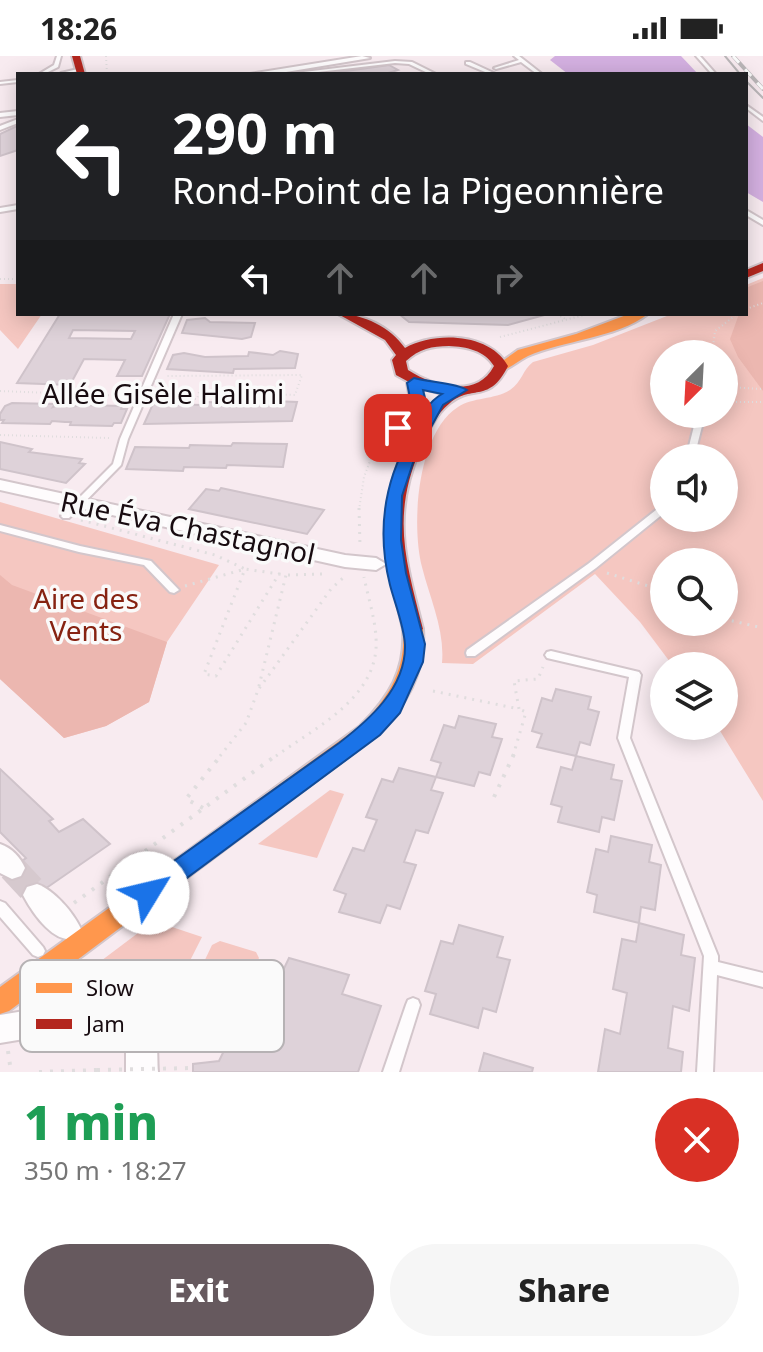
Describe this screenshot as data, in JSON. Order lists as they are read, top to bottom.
{
  "streets": {
    "street": ["Rue Éva Chastagnol"],
    "path": ["Allée Gisèle Halimi"]
  },
  "parks": ["Aire des Vents"],
  "legend": ["Slow", "Jam"],
  "north": "bottom left",
  "page": {
    "status": "18:26",
    "turn": ["290 m", "Rond-Point de la Pigeonnière"],
    "heading": ["1 min", "350 m · 18:27"],
    "buttons": ["Exit", "Share"]
  }
}
